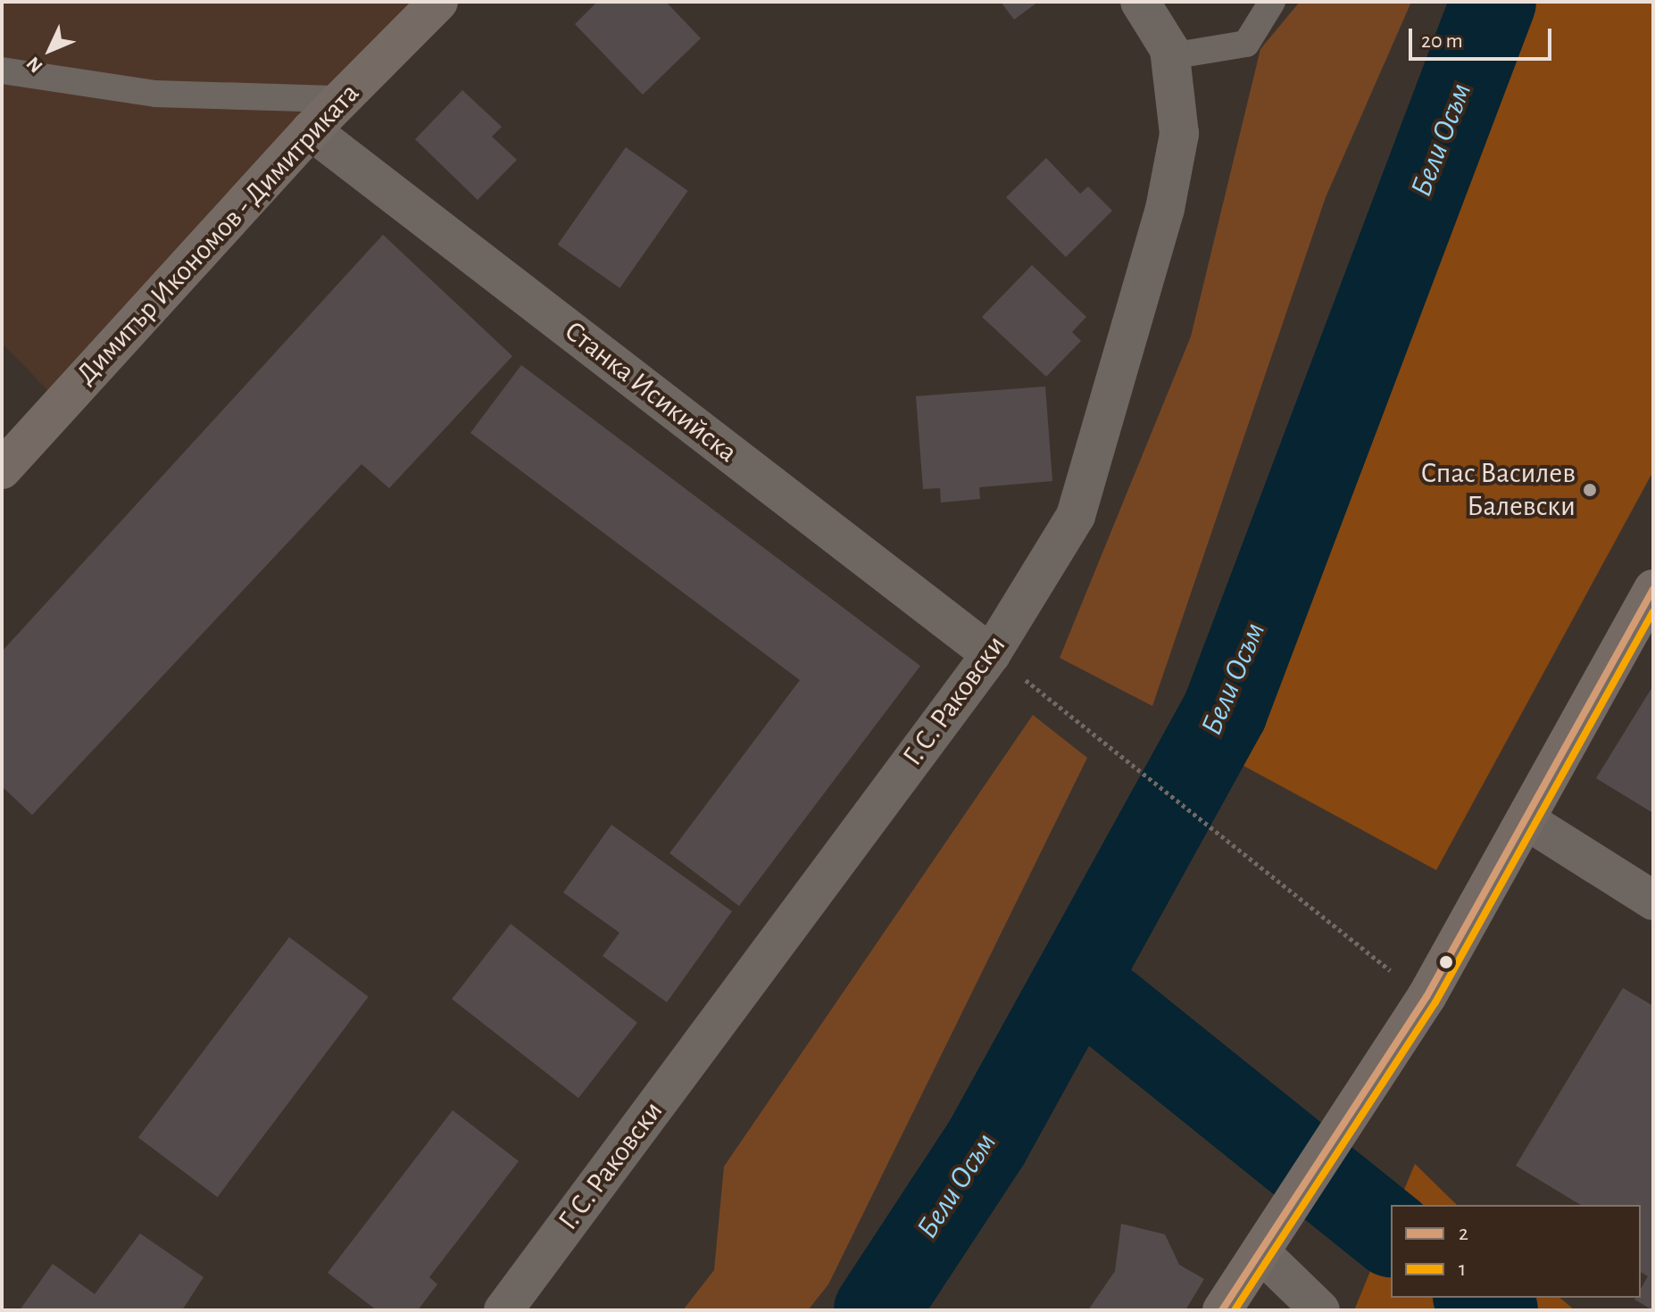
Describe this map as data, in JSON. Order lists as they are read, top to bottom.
{
  "streets": {
    "main road": ["Димитър Икономов - Димитриката"],
    "street": ["Станка Исикийска", "Г. С. Раковски"]
  },
  "crossings": [
    ["Димитър Икономов - Димитриката", "Станка Исикийска"],
    ["Станка Исикийска", "Г. С. Раковски"]
  ],
  "water": ["Бели Осъм"],
  "places": ["Спас Василев Балевски"],
  "lines": ["transit line 2", "transit line 1"],
  "legend": ["2", "1"],
  "scale_bar": "20 m",
  "north": "bottom left"
}
